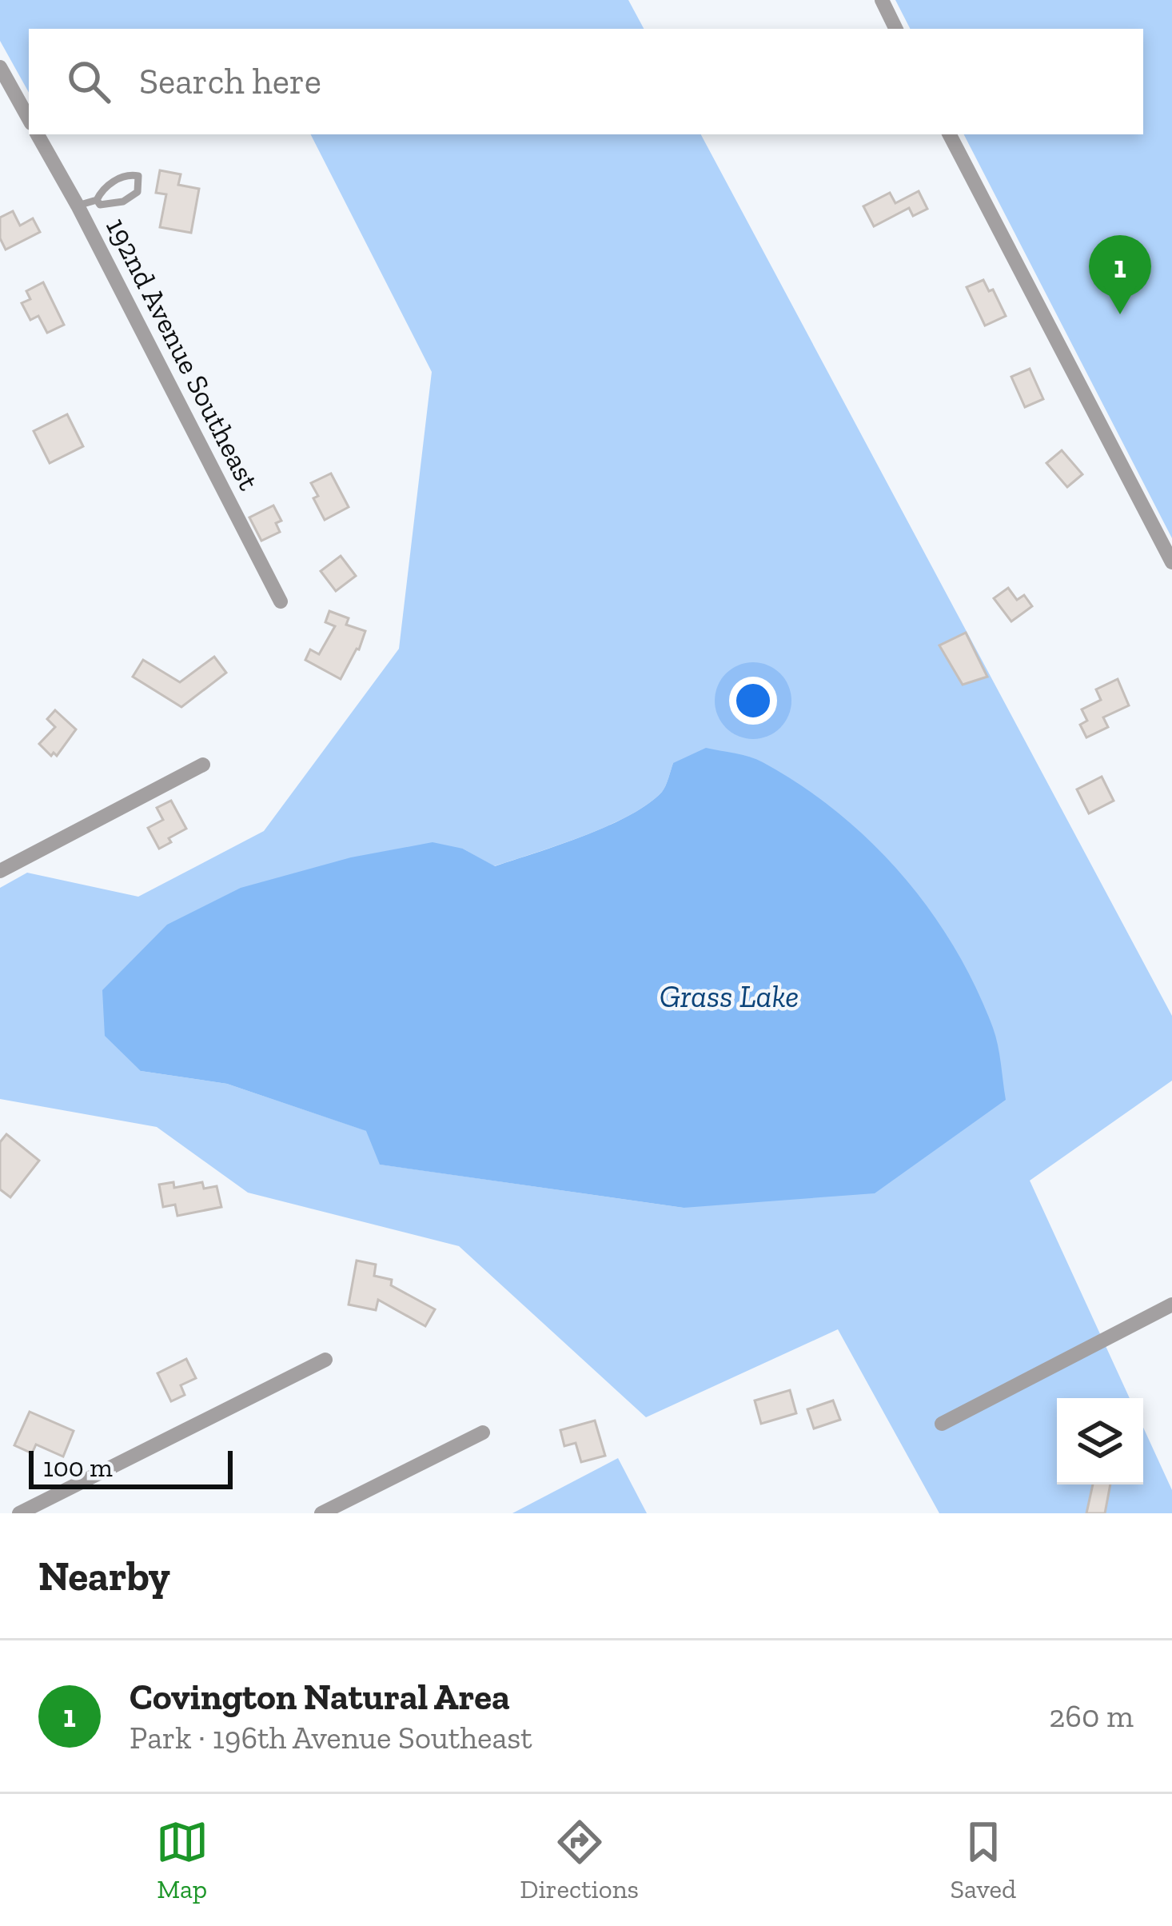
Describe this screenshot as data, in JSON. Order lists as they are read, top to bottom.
{
  "streets": {
    "street": ["192nd Avenue Southeast"]
  },
  "water": ["Grass Lake"],
  "scale_bar": "100 m",
  "page": {
    "search": "Search here",
    "pins": "1",
    "scale": "100 m",
    "heading": "Nearby",
    "list": [
      {
        "mark": "1",
        "name": "Covington Natural Area",
        "note": "Park · 196th Avenue Southeast",
        "value": "260 m"
      }
    ],
    "nav": ["Map", "Directions", "Saved"]
  }
}
